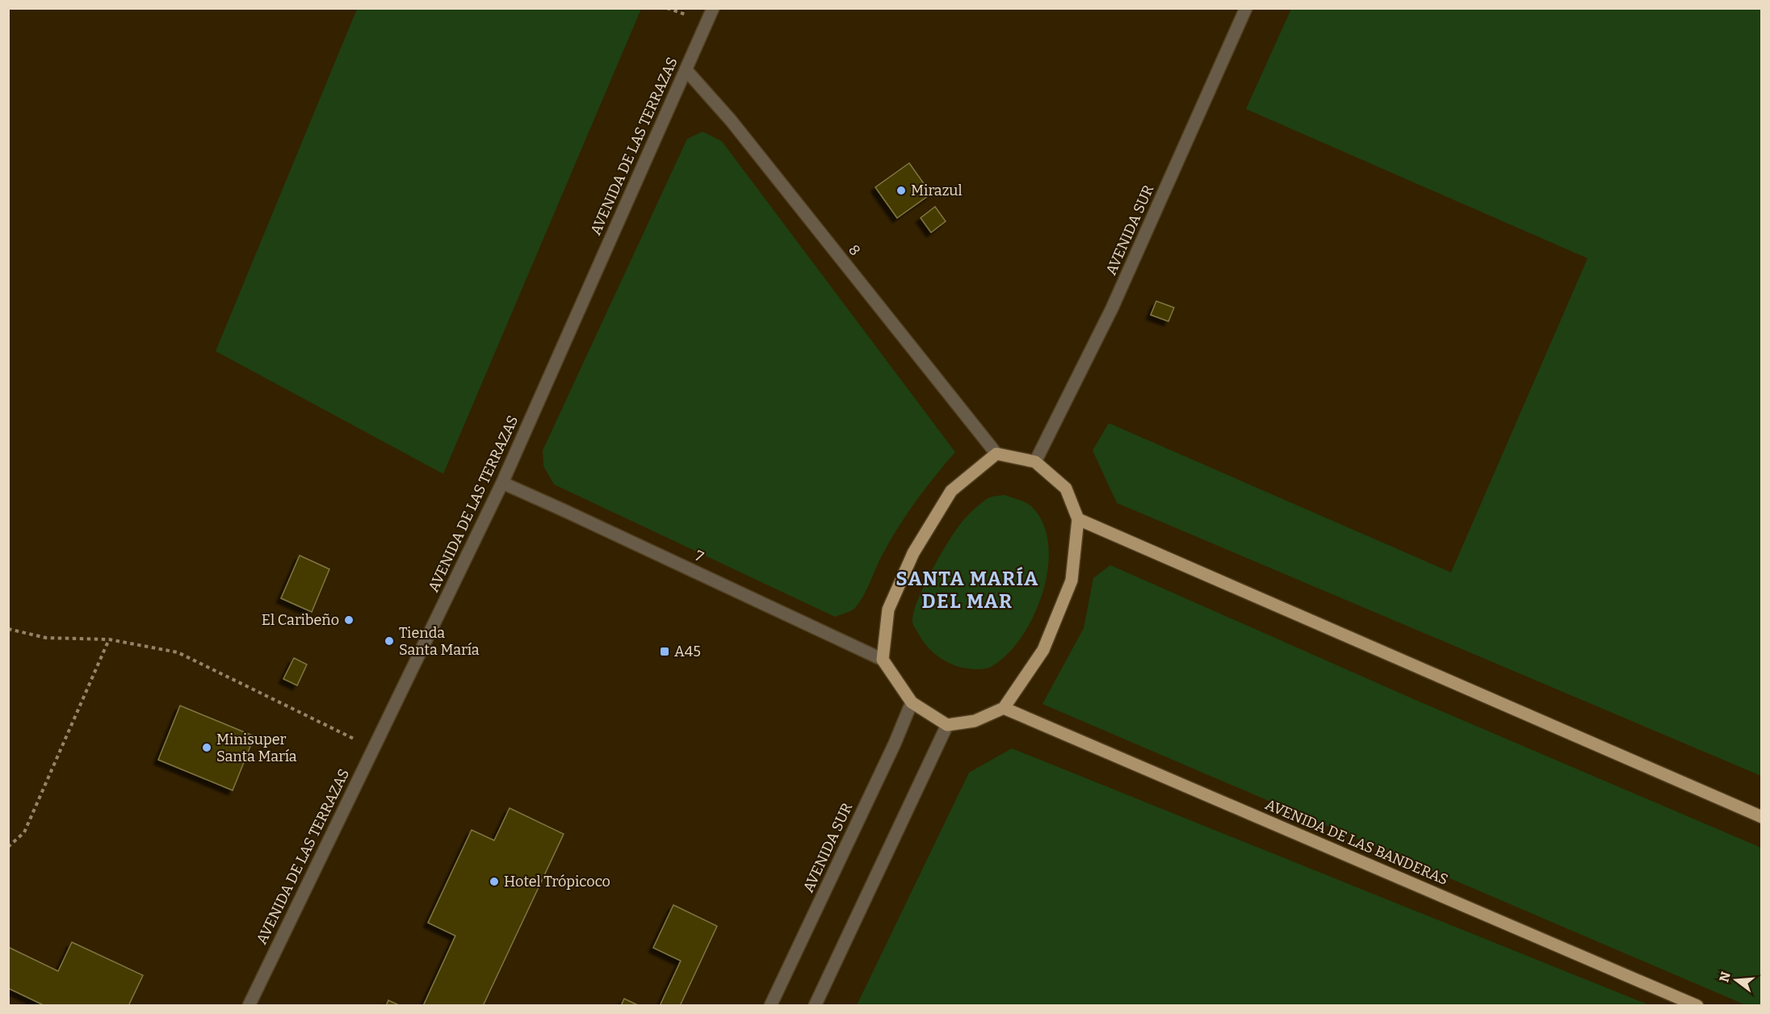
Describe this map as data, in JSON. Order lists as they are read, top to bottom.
{
  "streets": {
    "main road": ["AVENIDA DE LAS BANDERAS"],
    "street": [
      "AVENIDA DE LAS TERRAZAS",
      "AVENIDA SUR",
      "8",
      "7"
    ]
  },
  "crossings": [
    ["AVENIDA DE LAS TERRAZAS", "8"],
    ["AVENIDA DE LAS TERRAZAS", "7"]
  ],
  "districts": ["SANTA MARÍA DEL MAR"],
  "places": {
    "other": [
      "Mirazul",
      "El Caribeño",
      "Tienda Santa María",
      "Minisuper Santa María",
      "Hotel Trópicoco"
    ],
    "transit": ["A45"]
  },
  "north": "left"
}
